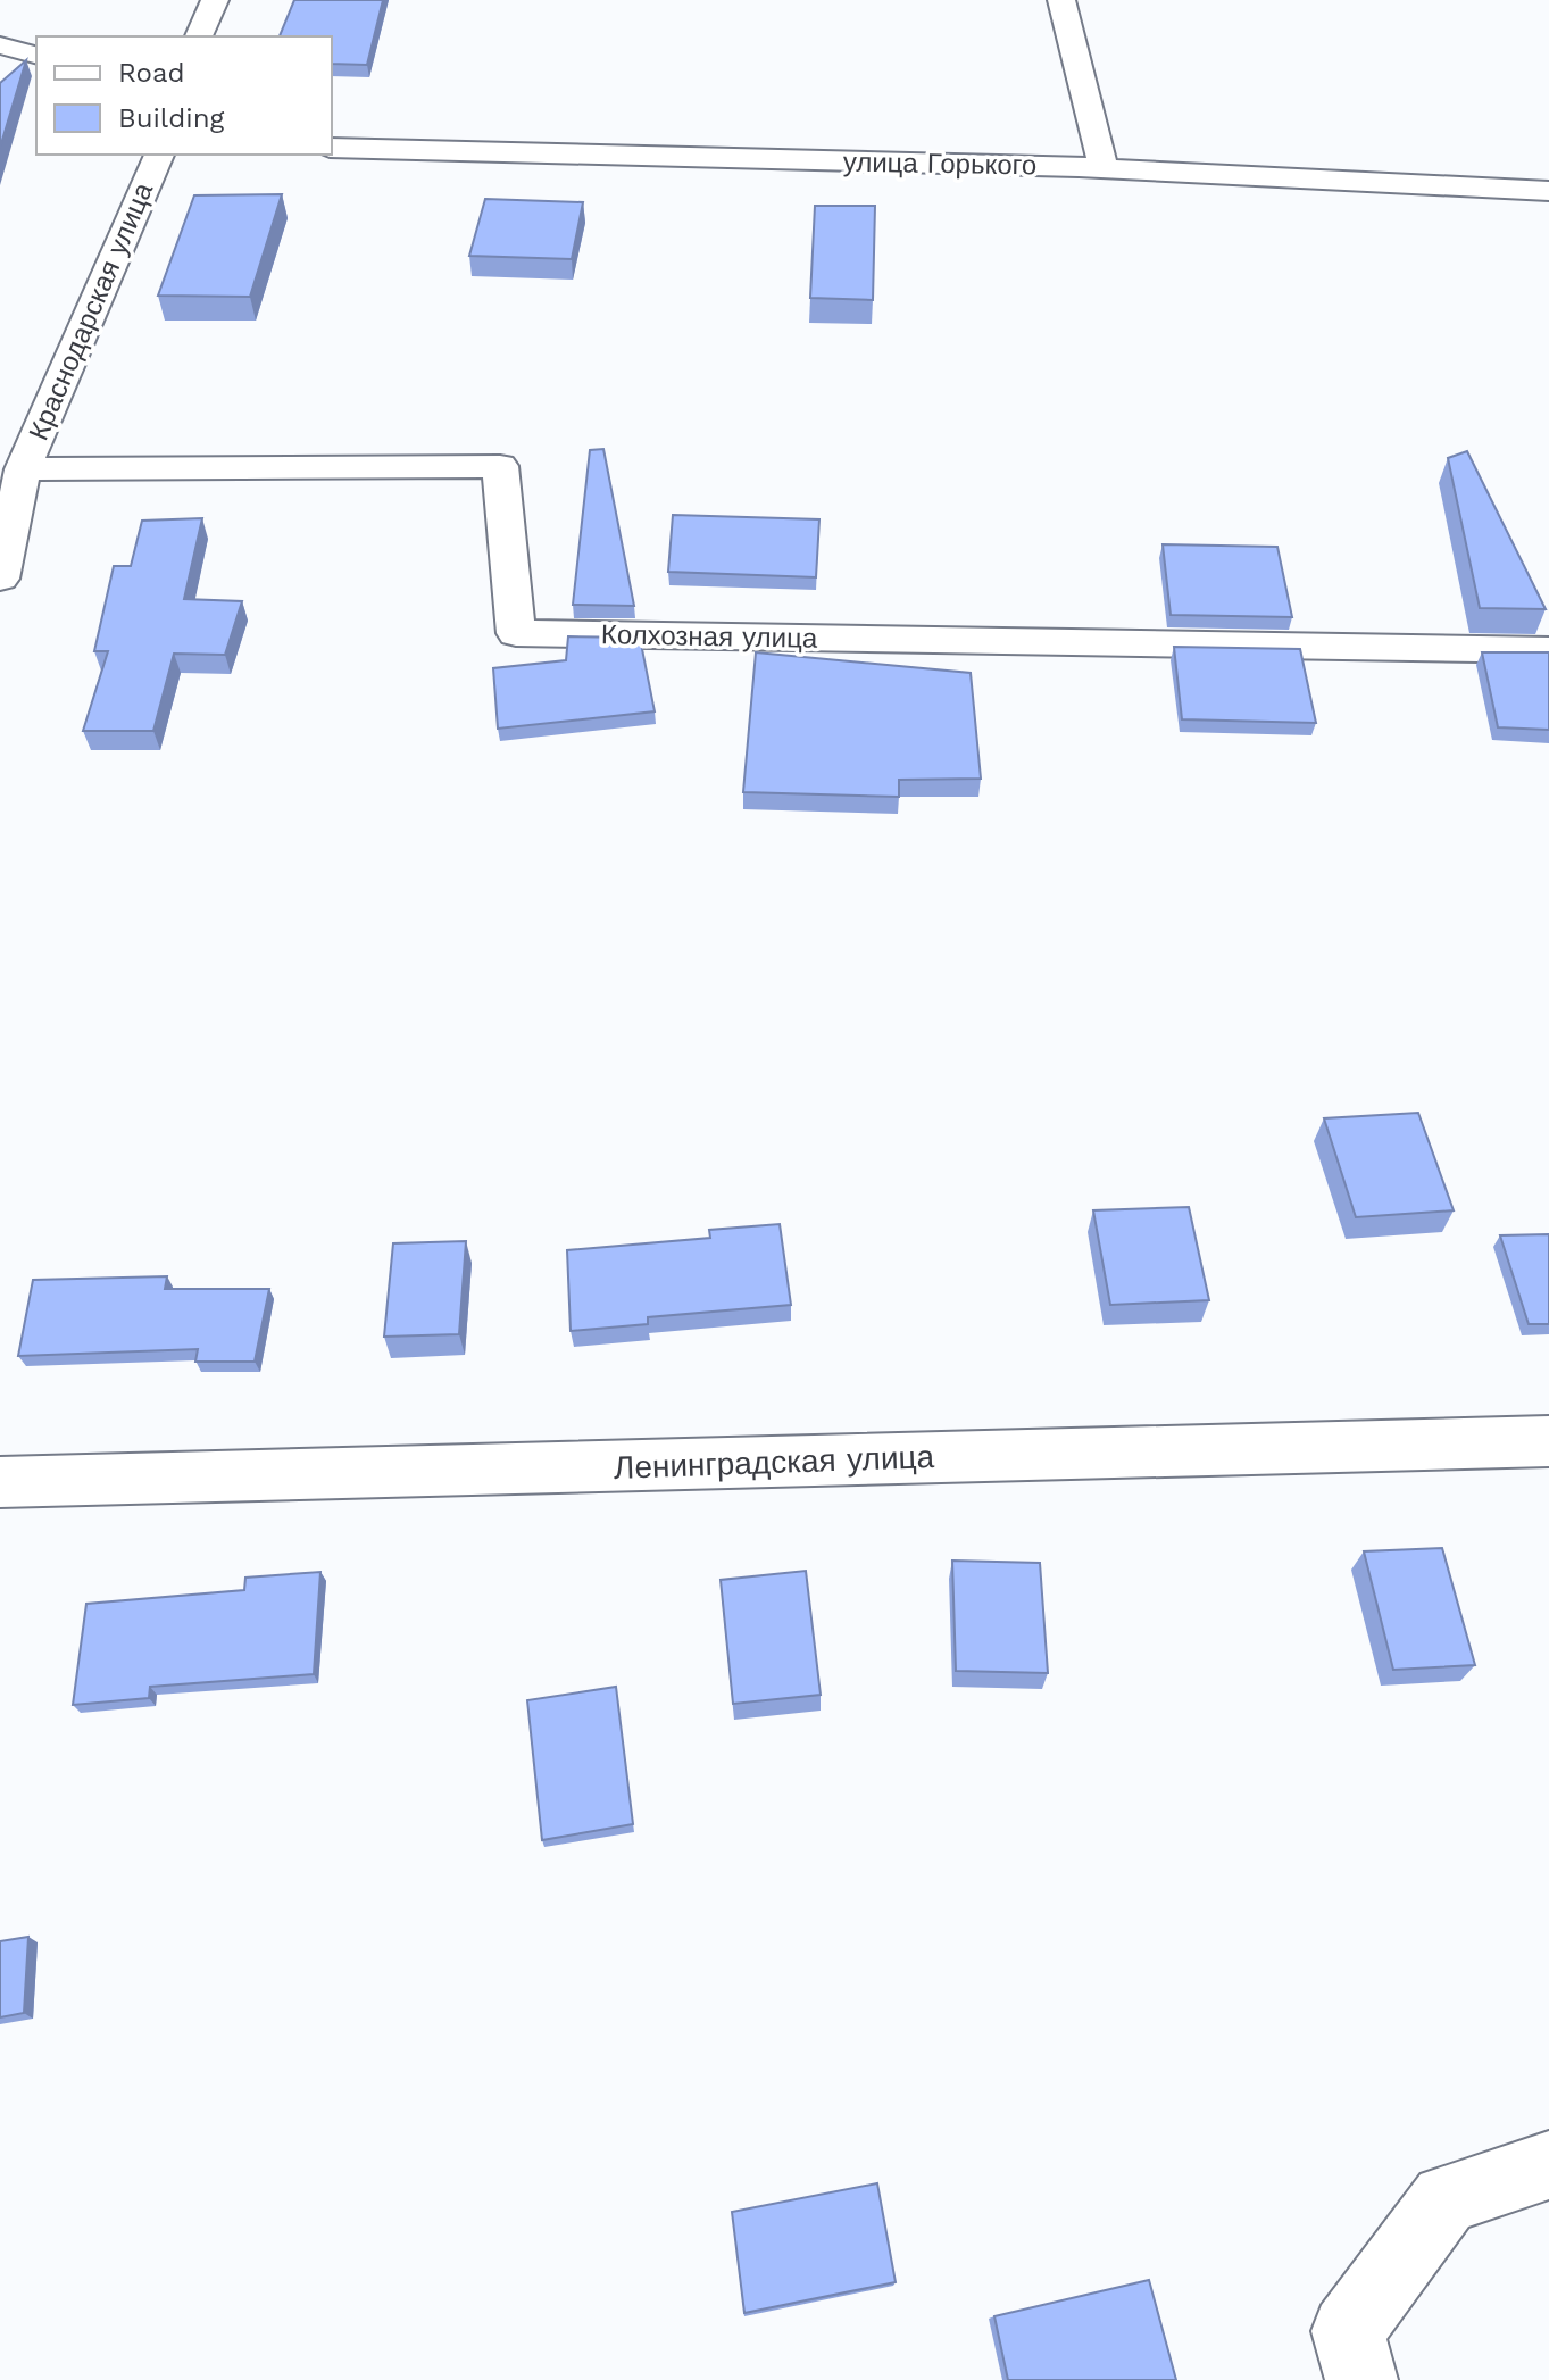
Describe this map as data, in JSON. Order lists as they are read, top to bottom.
{
  "streets": {
    "street": [
      "улица Горького",
      "Краснодарская улица",
      "Колхозная улица",
      "Ленинградская улица"
    ]
  },
  "crossings": [
    ["Краснодарская улица", "Колхозная улица"]
  ],
  "legend": ["Road", "Building"]
}
